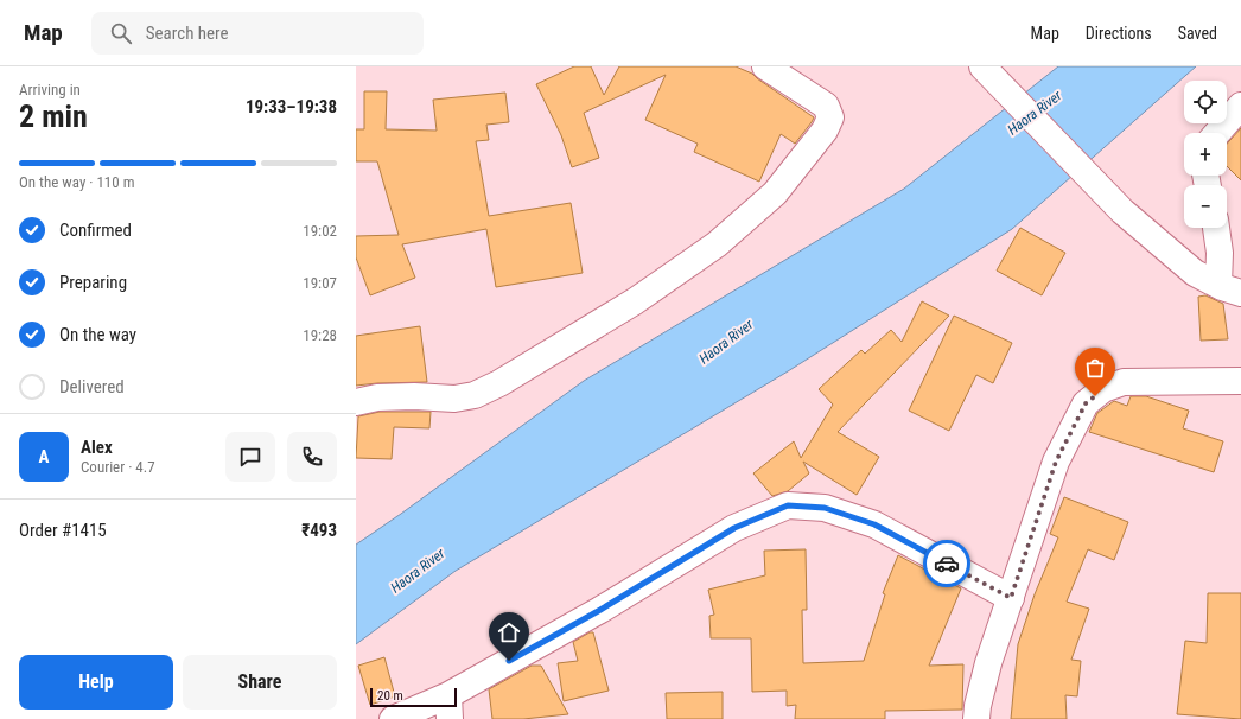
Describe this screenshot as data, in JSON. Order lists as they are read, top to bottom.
{
  "water": ["Haora River"],
  "scale_bar": "20 m",
  "page": {
    "header": "Map",
    "search": "Search here",
    "nav": ["Map", "Directions", "Saved"],
    "heading": ["2 min", "Arriving in", "19:33–19:38"],
    "panel": [
      "Alex",
      "Courier · 4.7",
      "Order #1415",
      "₹493"
    ],
    "map_buttons": ["+", "−"],
    "bar": "On the way · 110 m",
    "list": [
      ["Confirmed", "19:02"],
      ["Preparing", "19:07"],
      ["On the way", "19:28"],
      "Delivered"
    ],
    "round": "A",
    "buttons": ["Help", "Share"],
    "scale": "20 m"
  }
}
